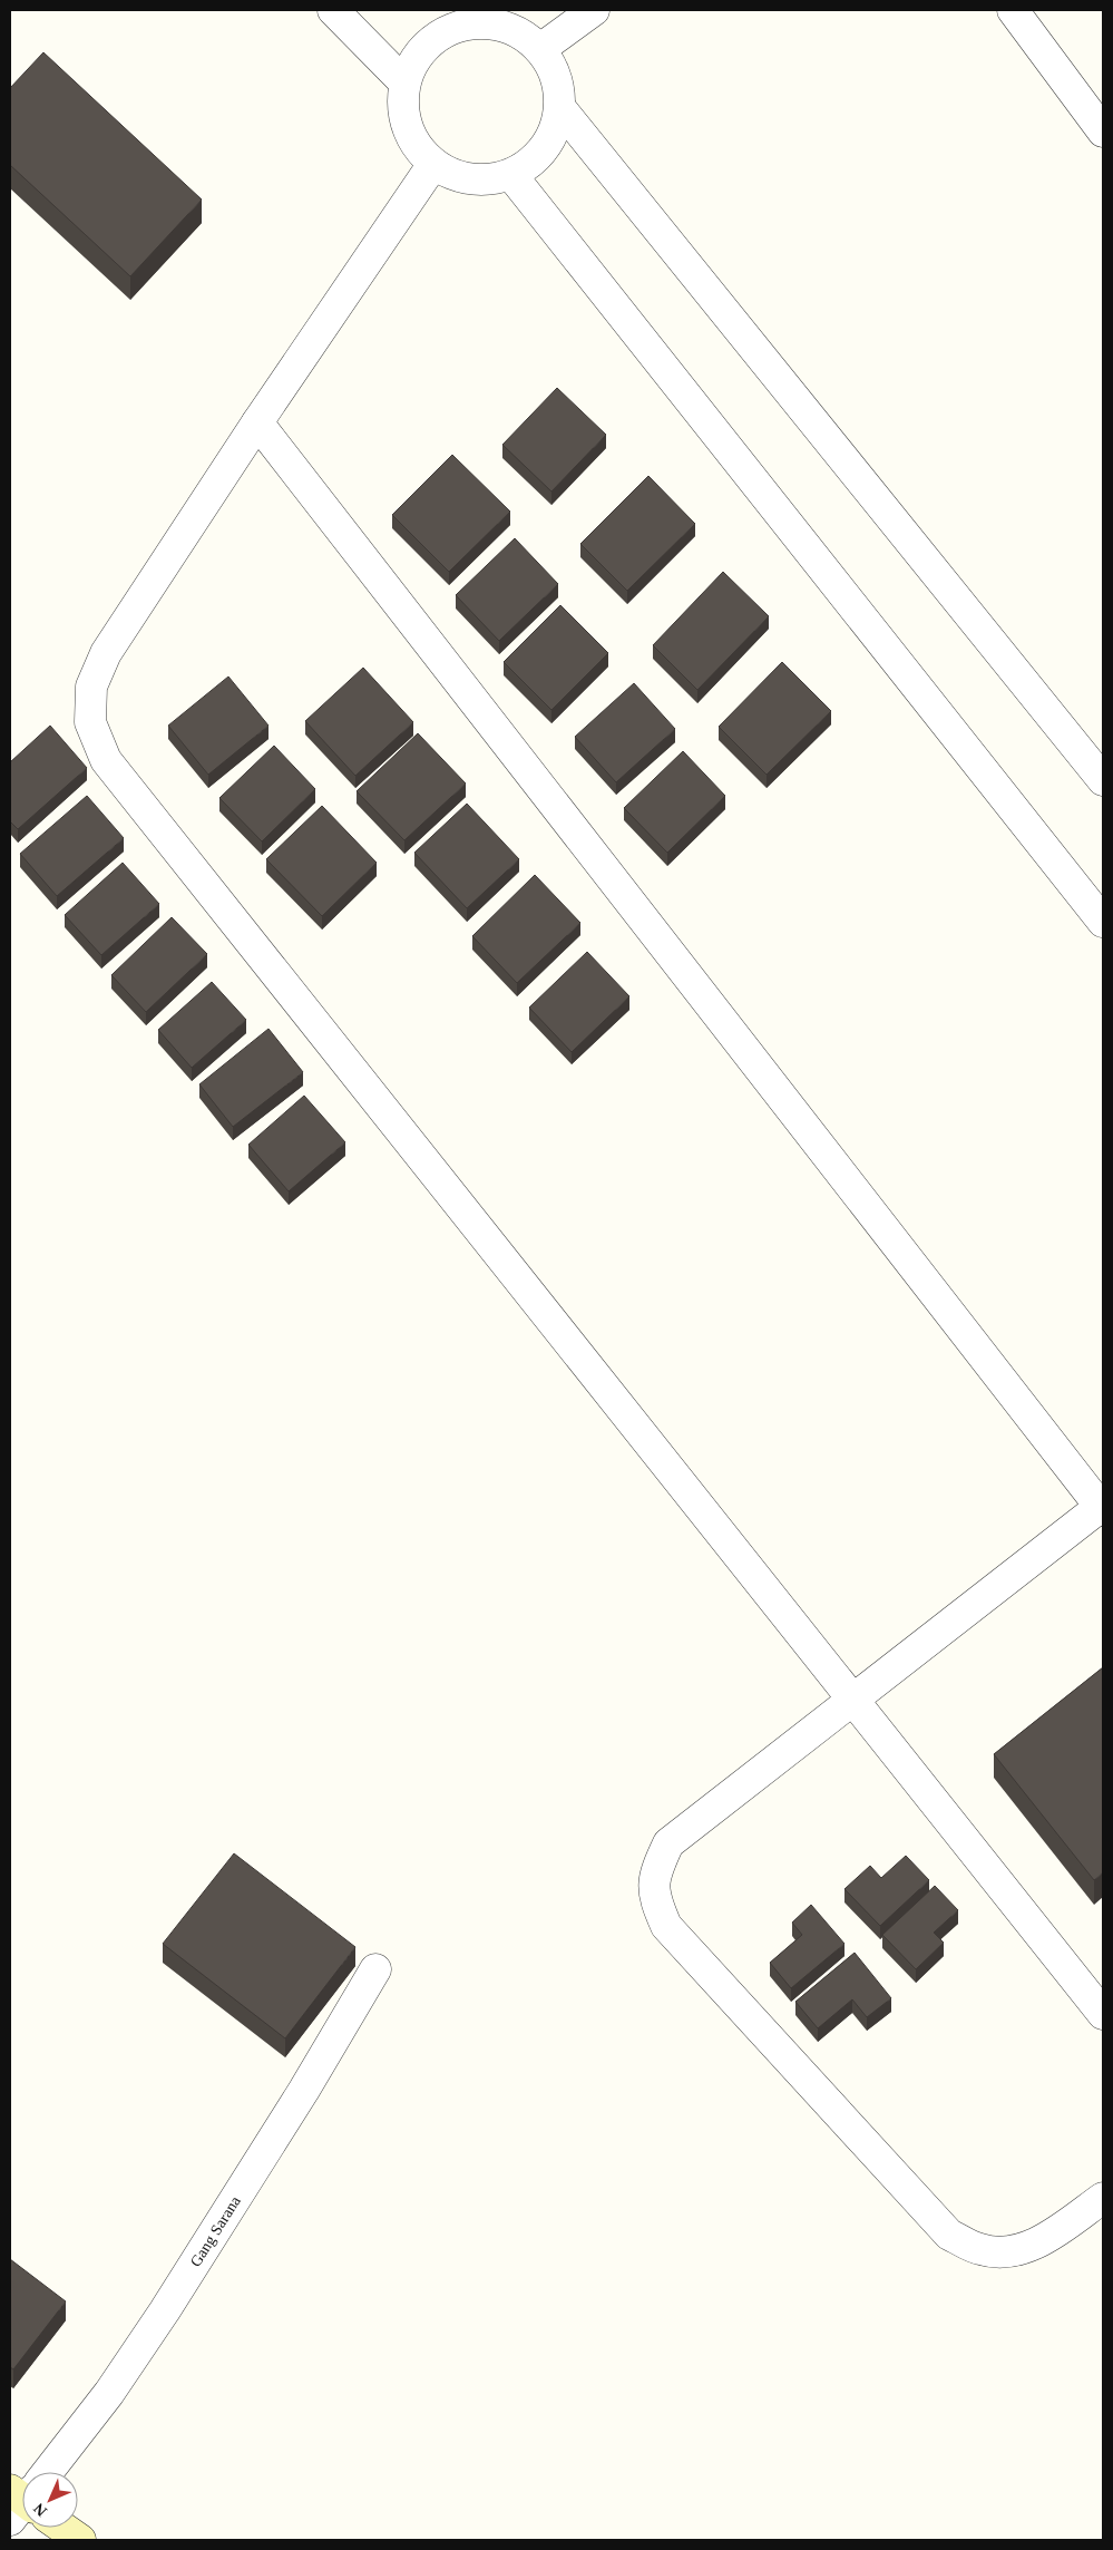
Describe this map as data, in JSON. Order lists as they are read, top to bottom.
{
  "streets": {
    "street": ["Gang Sarana"]
  },
  "north": "bottom left"
}
